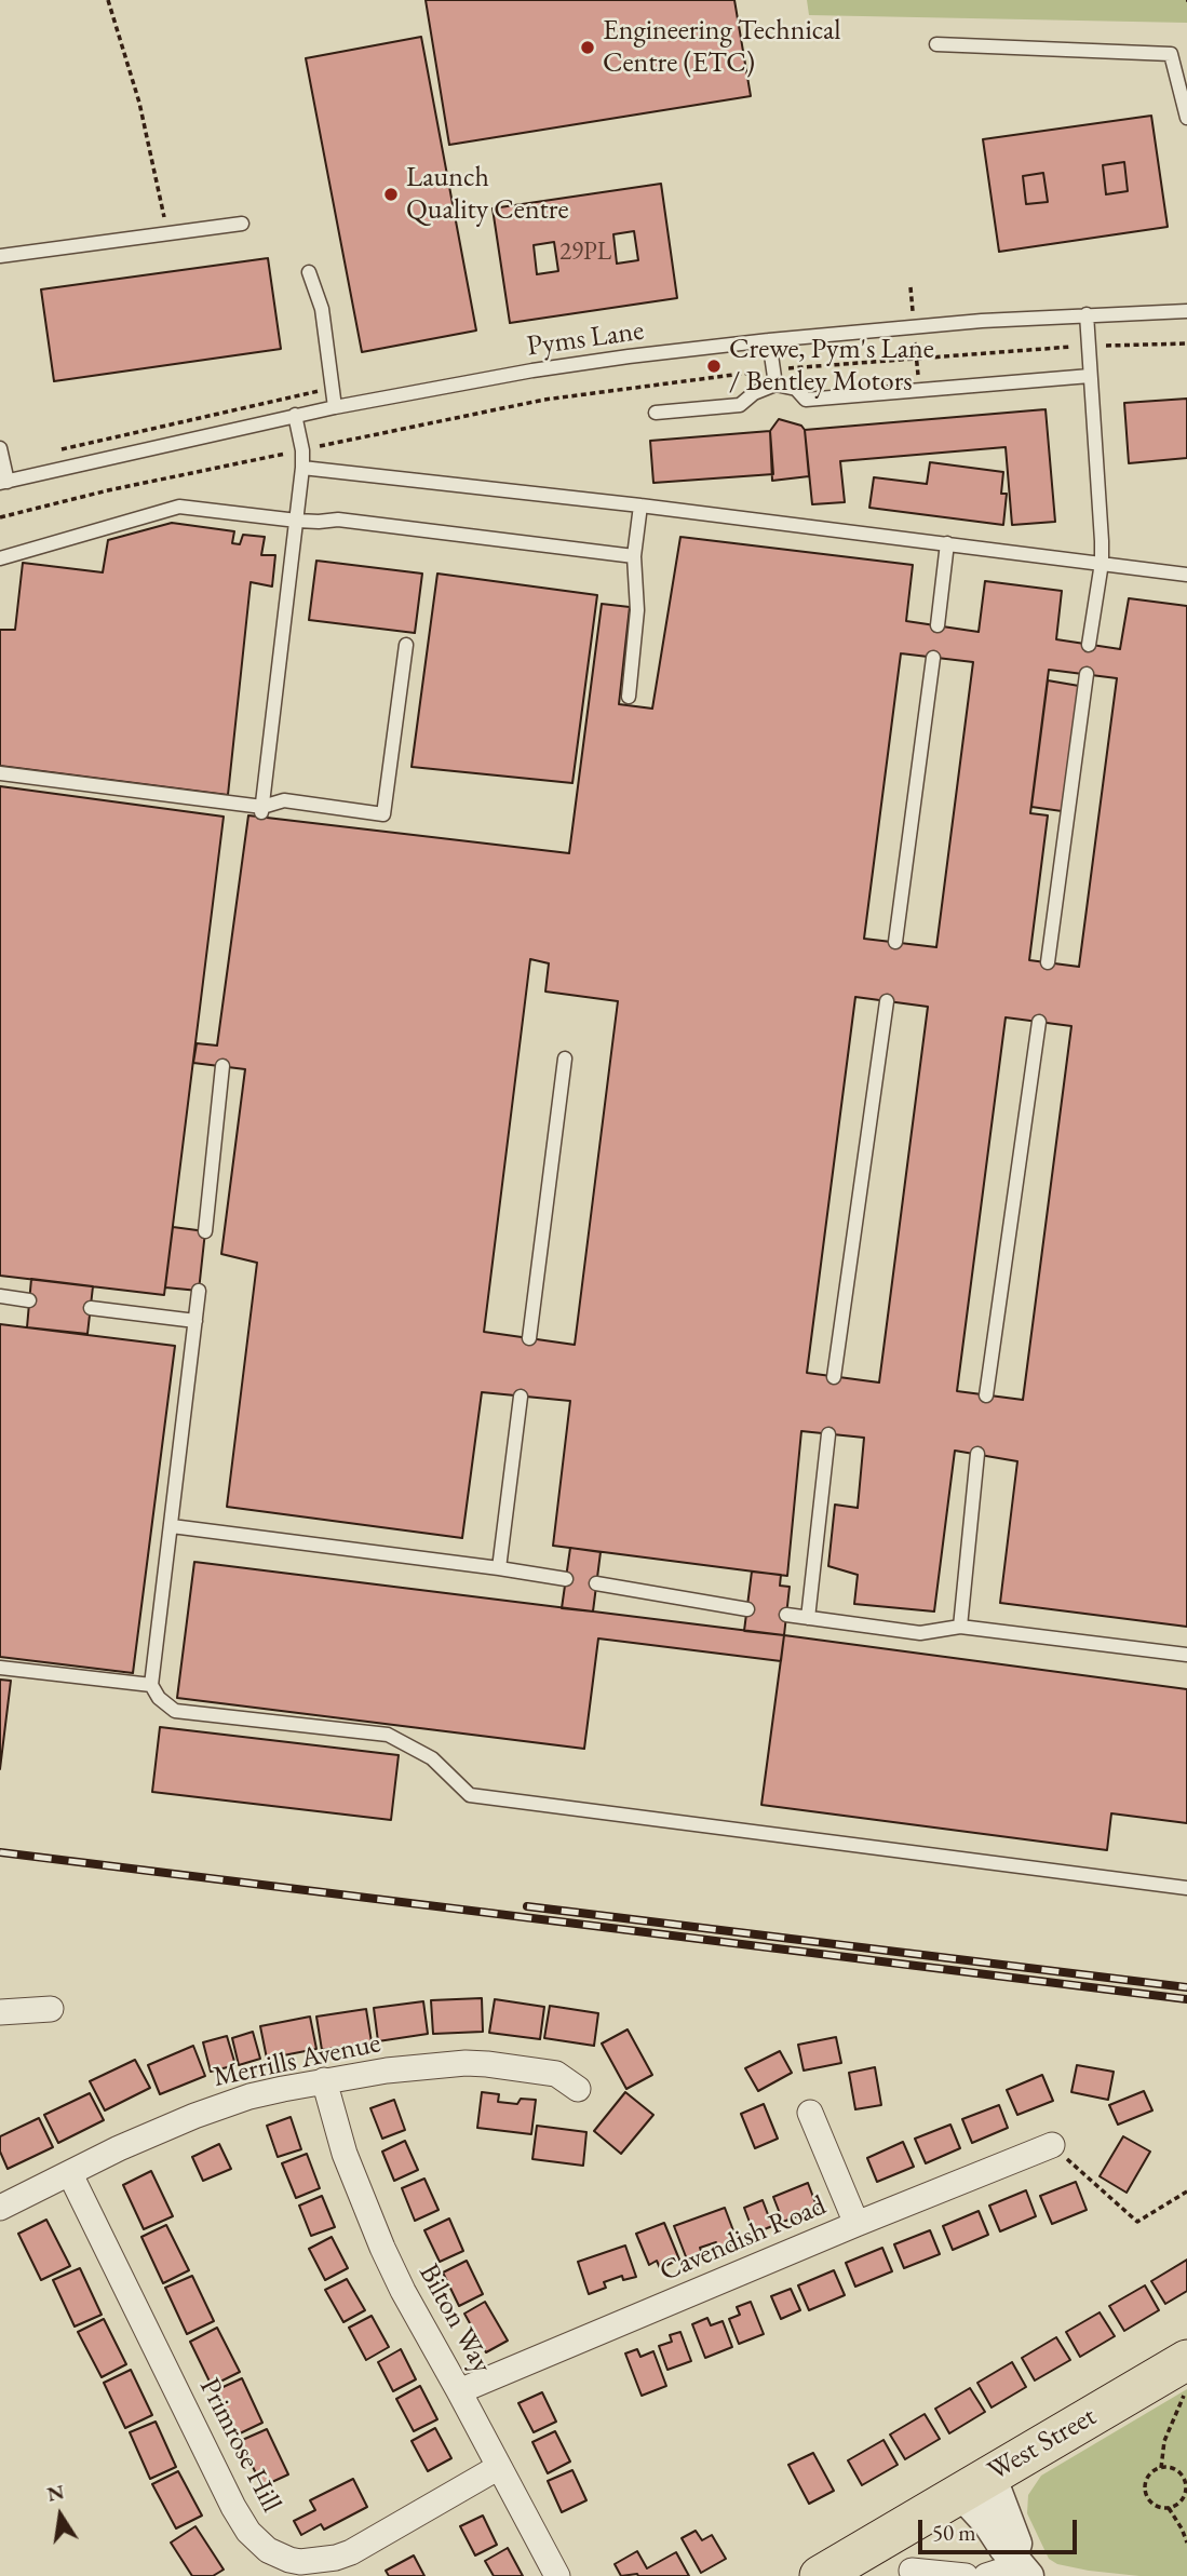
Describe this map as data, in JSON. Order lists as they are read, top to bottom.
{
  "streets": {
    "main road": ["West Street"],
    "street": [
      "Merrills Avenue",
      "Cavendish Road",
      "Bilton Way",
      "Primrose Hill"
    ],
    "lane": ["Pyms Lane"]
  },
  "crossings": [
    ["Merrills Avenue", "Bilton Way"],
    ["Merrills Avenue", "Primrose Hill"],
    ["Cavendish Road", "Bilton Way"],
    ["Bilton Way", "Primrose Hill"]
  ],
  "places": ["Engineering Technical Centre (ETC)", "Launch Quality Centre", "Crewe, Pym's Lane / Bentley Motors"],
  "house_numbers": ["29PL"],
  "scale_bar": "50 m",
  "north": "top"
}
